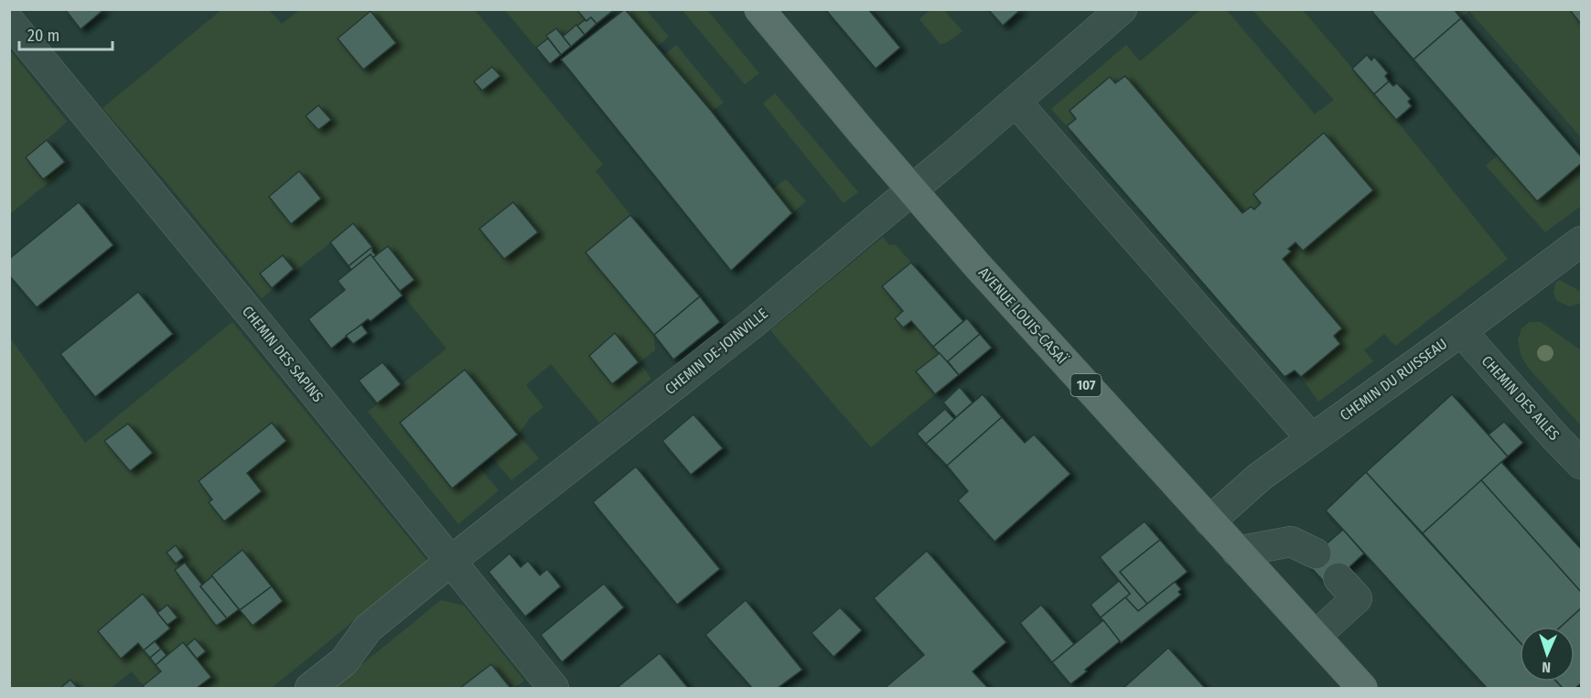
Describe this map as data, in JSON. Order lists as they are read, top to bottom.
{
  "streets": {
    "main road": ["AVENUE LOUIS-CASAÏ", "107"],
    "street": [
      "CHEMIN DE-JOINVILLE",
      "CHEMIN DES SAPINS",
      "CHEMIN DU RUISSEAU",
      "CHEMIN DES AILES"
    ]
  },
  "crossings": [
    ["AVENUE LOUIS-CASAÏ", "CHEMIN DE-JOINVILLE"],
    ["AVENUE LOUIS-CASAÏ", "CHEMIN DU RUISSEAU"],
    ["CHEMIN DE-JOINVILLE", "CHEMIN DES SAPINS"],
    ["CHEMIN DU RUISSEAU", "CHEMIN DES AILES"]
  ],
  "scale_bar": "20 m",
  "north": "bottom"
}
